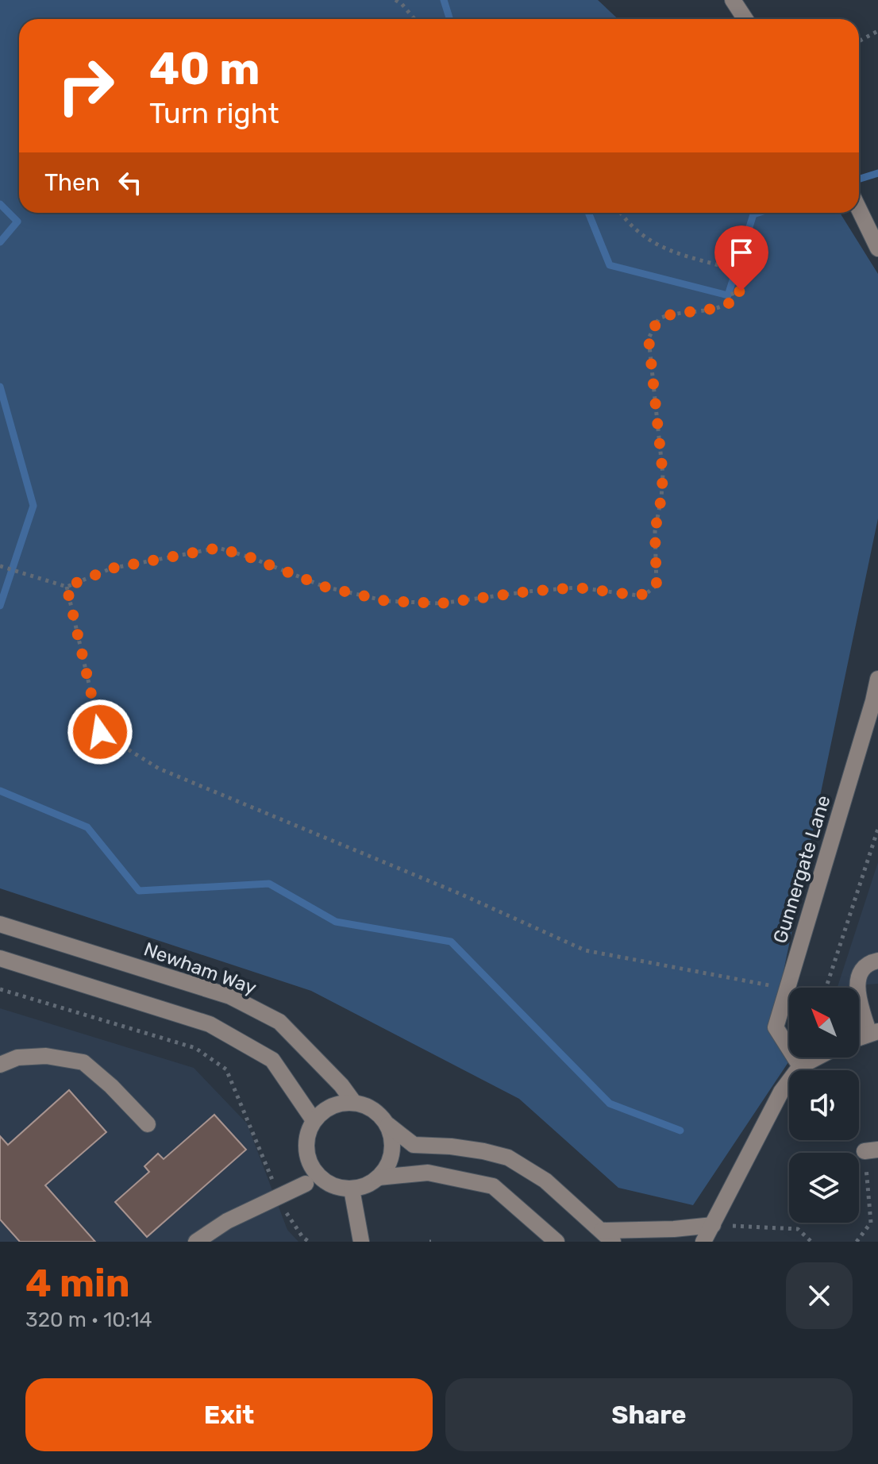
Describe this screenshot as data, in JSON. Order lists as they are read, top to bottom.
{
  "streets": {
    "street": ["Gunnergate Lane", "Newham Way"]
  },
  "north": "top left",
  "page": {
    "turn": ["40 m", "Turn right"],
    "then": "Then",
    "heading": ["4 min", "320 m · 10:14"],
    "buttons": ["Exit", "Share"]
  }
}
